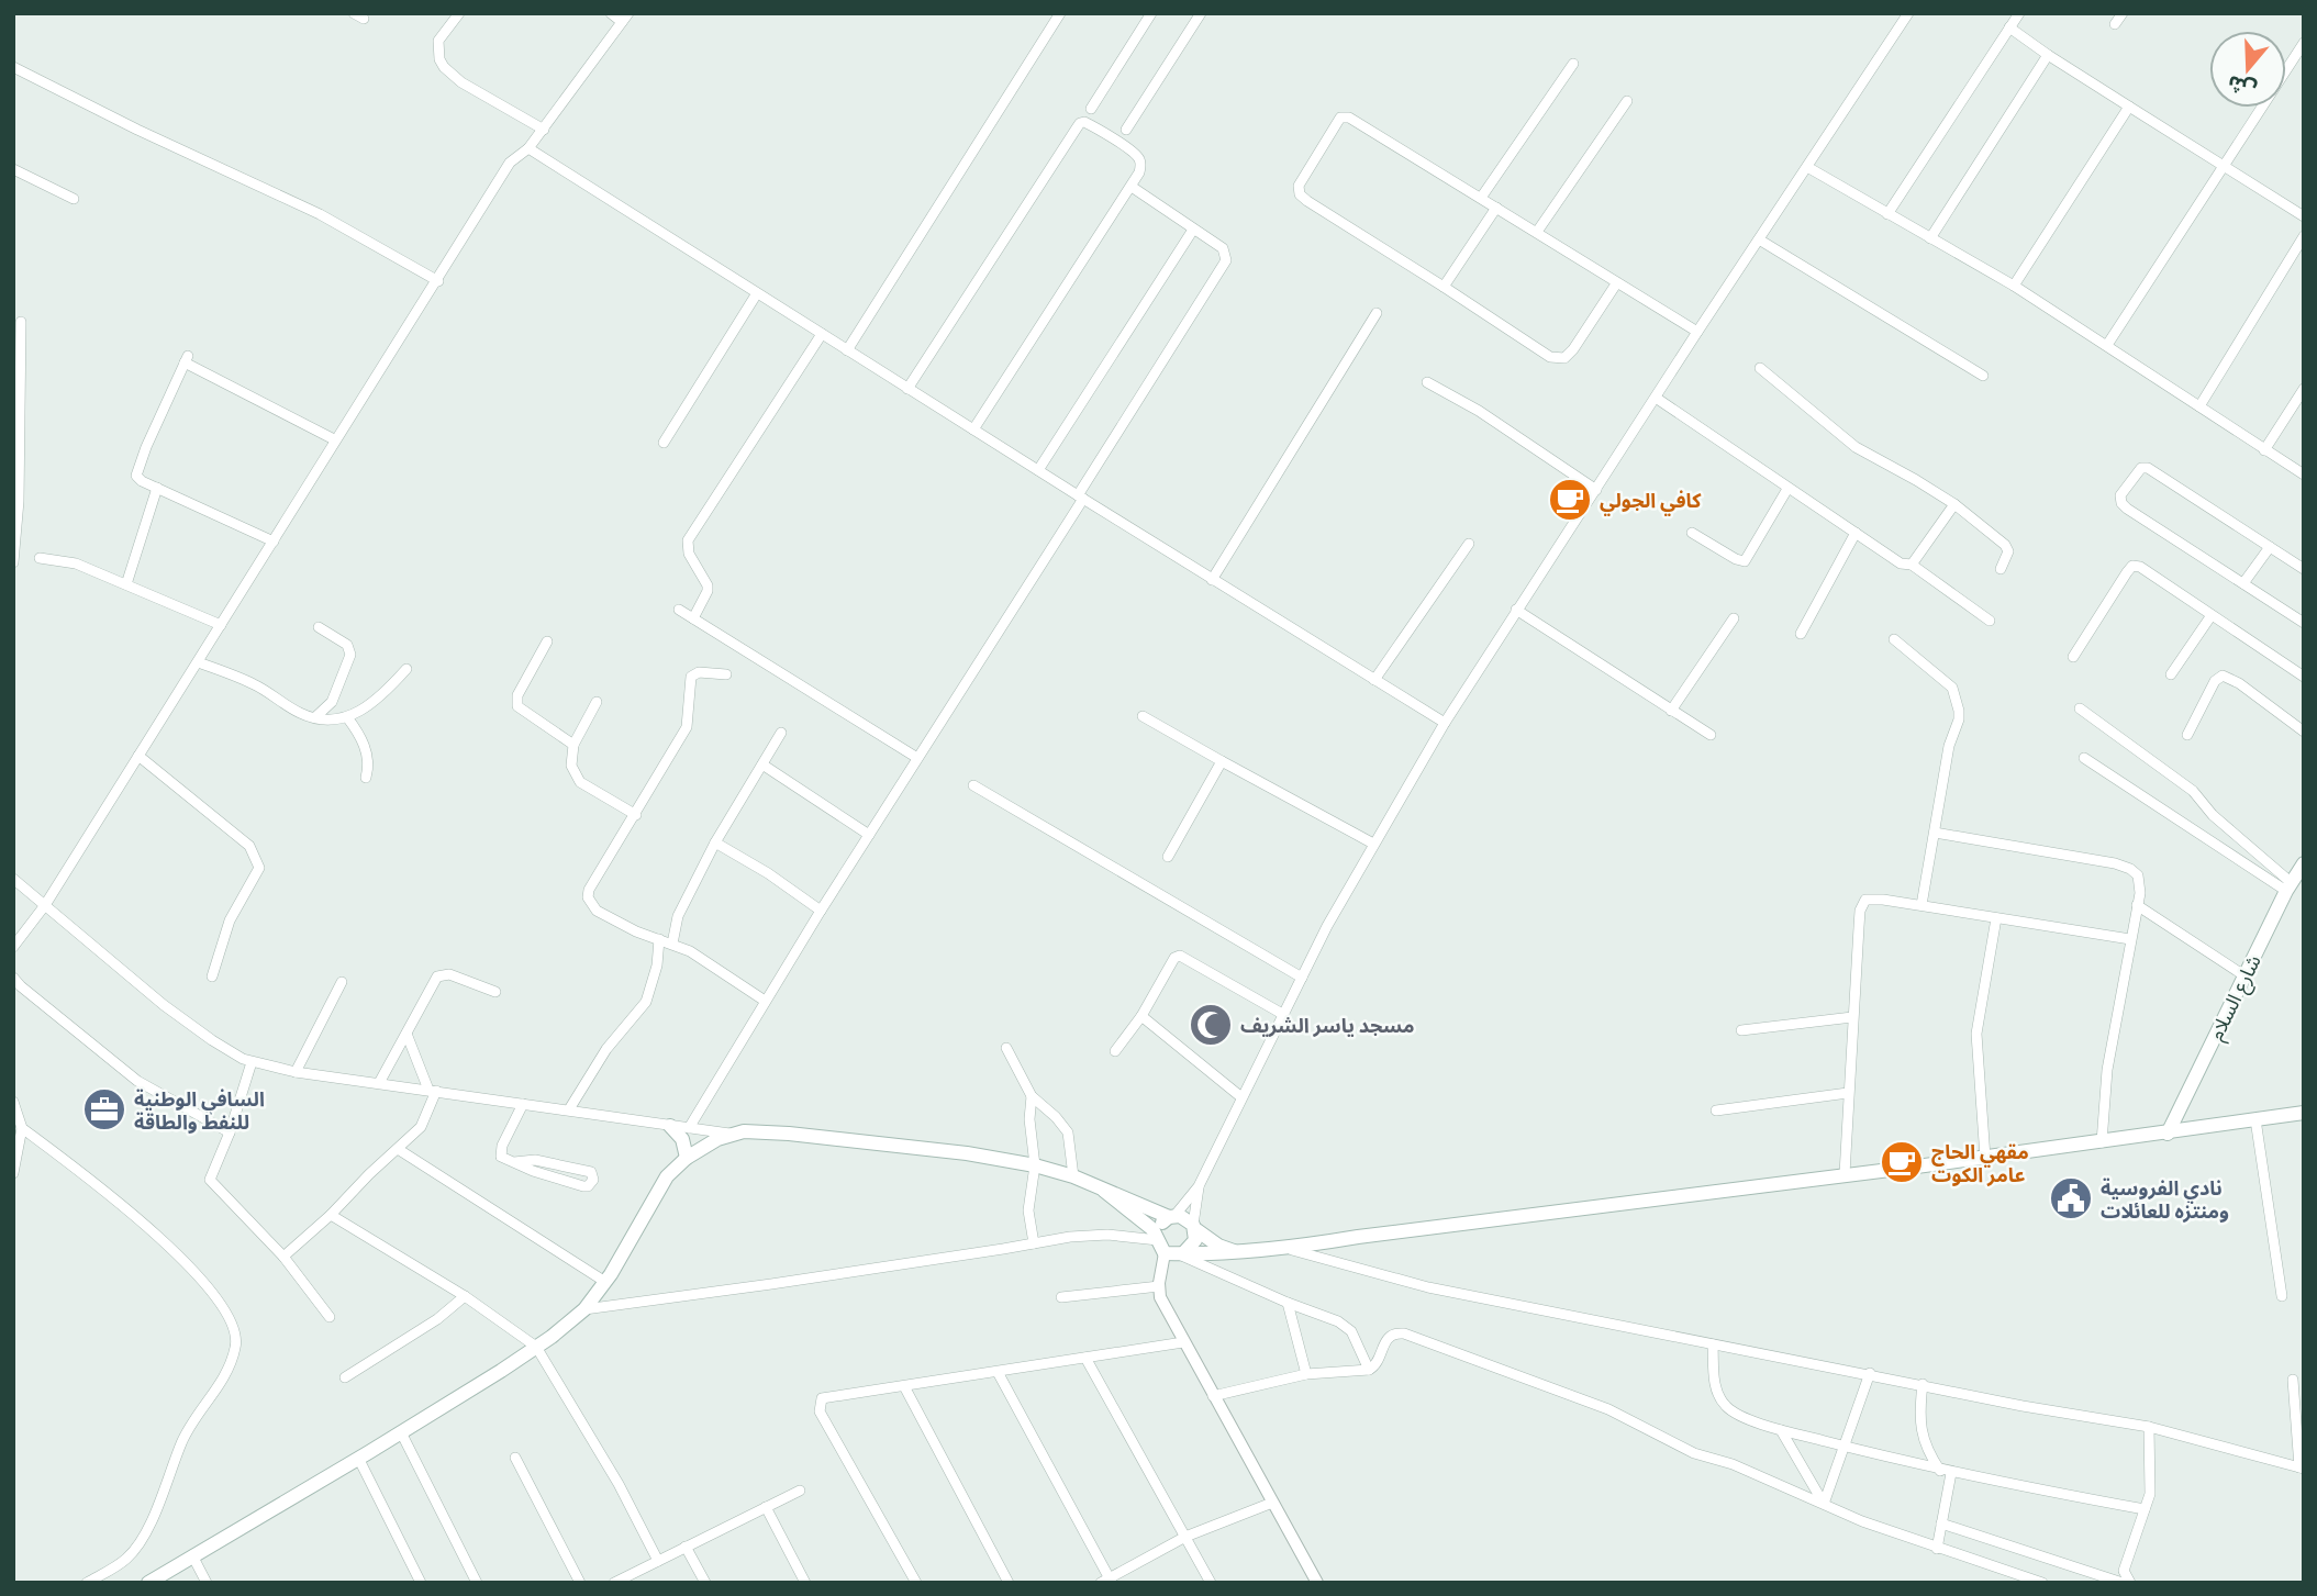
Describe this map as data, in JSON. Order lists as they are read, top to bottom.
{
  "streets": {
    "main road": ["شارع السلام"]
  },
  "places": {
    "cafe": ["كافي الجولي", "مقهي الحاج عامر الكوت"],
    "mosque": ["مسجد ياسر الشريف"],
    "office": ["السافي الوطنية للنفط والطاقة"],
    "public building": ["نادي الفروسية ومنتزه للعائلات"]
  },
  "north": "bottom"
}
